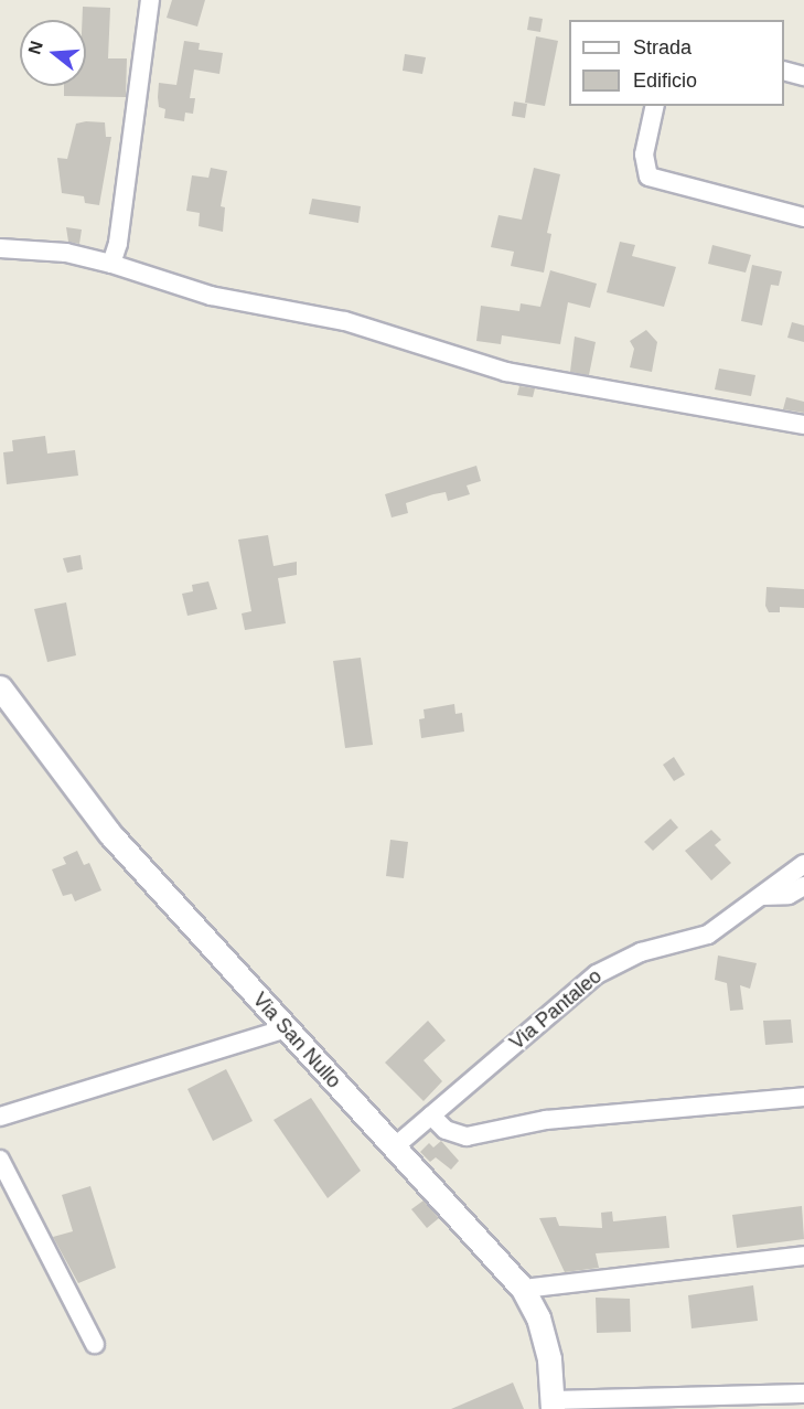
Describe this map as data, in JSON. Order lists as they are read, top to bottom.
{
  "streets": {
    "street": ["Via Pantaleo", "Via San Nullo"]
  },
  "crossings": [
    ["Via Pantaleo", "Via San Nullo"]
  ],
  "legend": ["Strada", "Edificio"],
  "north": "left"
}
